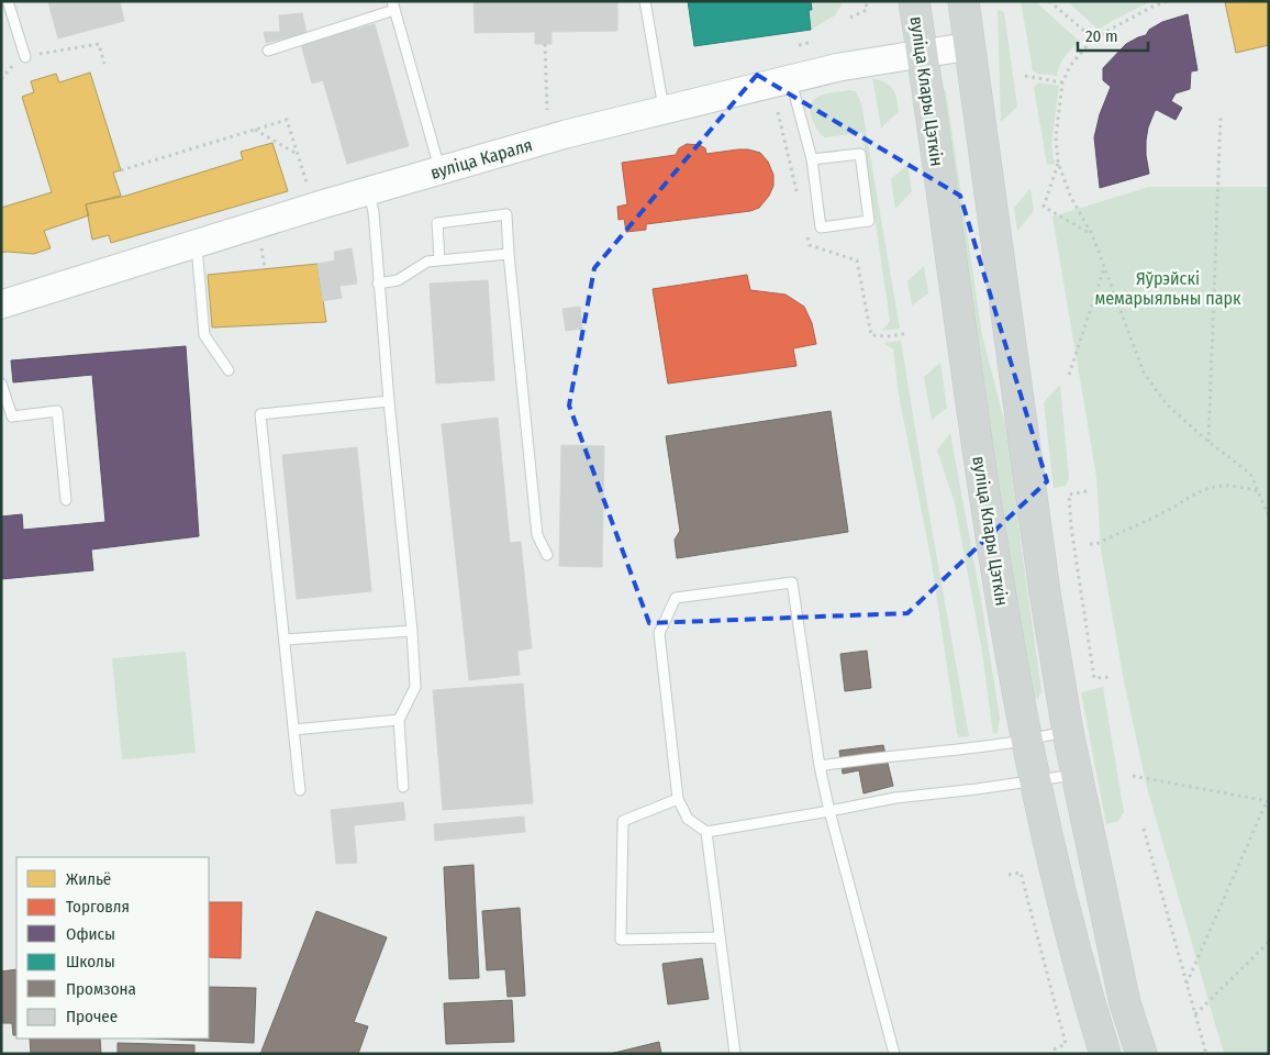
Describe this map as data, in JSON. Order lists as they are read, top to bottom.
{
  "streets": {
    "main road": ["вуліца Клары Цэткін"],
    "street": ["вуліца Караля"]
  },
  "crossings": [
    ["вуліца Клары Цэткін", "вуліца Караля"]
  ],
  "parks": ["Яўрэйскі мемарыяльны парк"],
  "legend": [
    "Жильё",
    "Торговля",
    "Офисы",
    "Школы",
    "Промзона",
    "Прочее"
  ],
  "scale_bar": "20 m"
}
